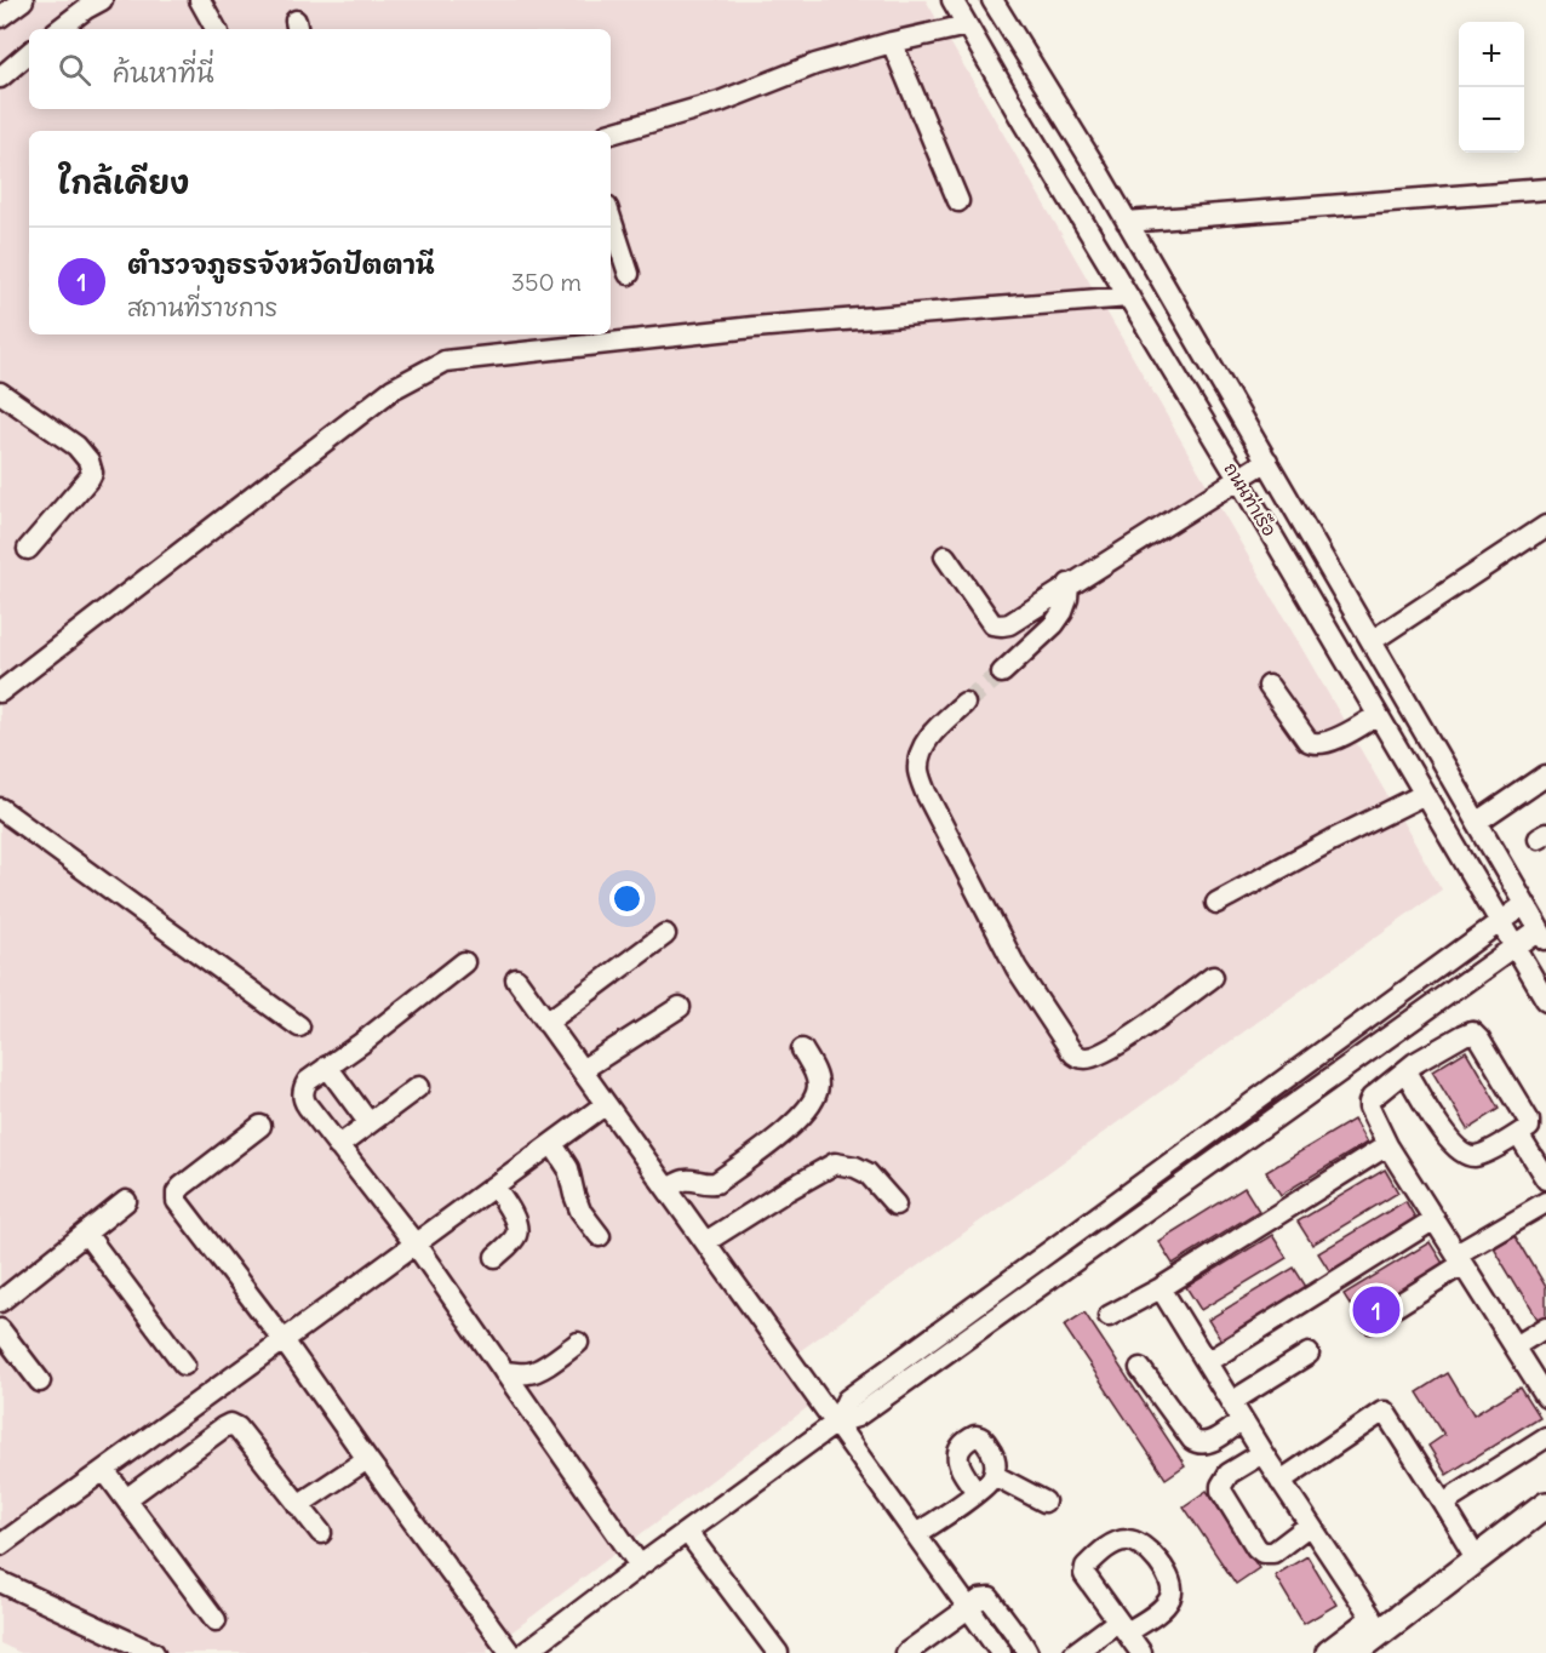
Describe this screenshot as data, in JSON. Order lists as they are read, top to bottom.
{
  "streets": {
    "street": ["ถนนท่าเรือ"]
  },
  "page": {
    "map_buttons": ["+", "−"],
    "search": "ค้นหาที่นี่",
    "heading": "ใกล้เคียง",
    "list": [
      {
        "mark": "1",
        "name": "ตำรวจภูธรจังหวัดปัตตานี",
        "note": "สถานที่ราชการ",
        "value": "350 m"
      }
    ],
    "pins": "1"
  }
}
